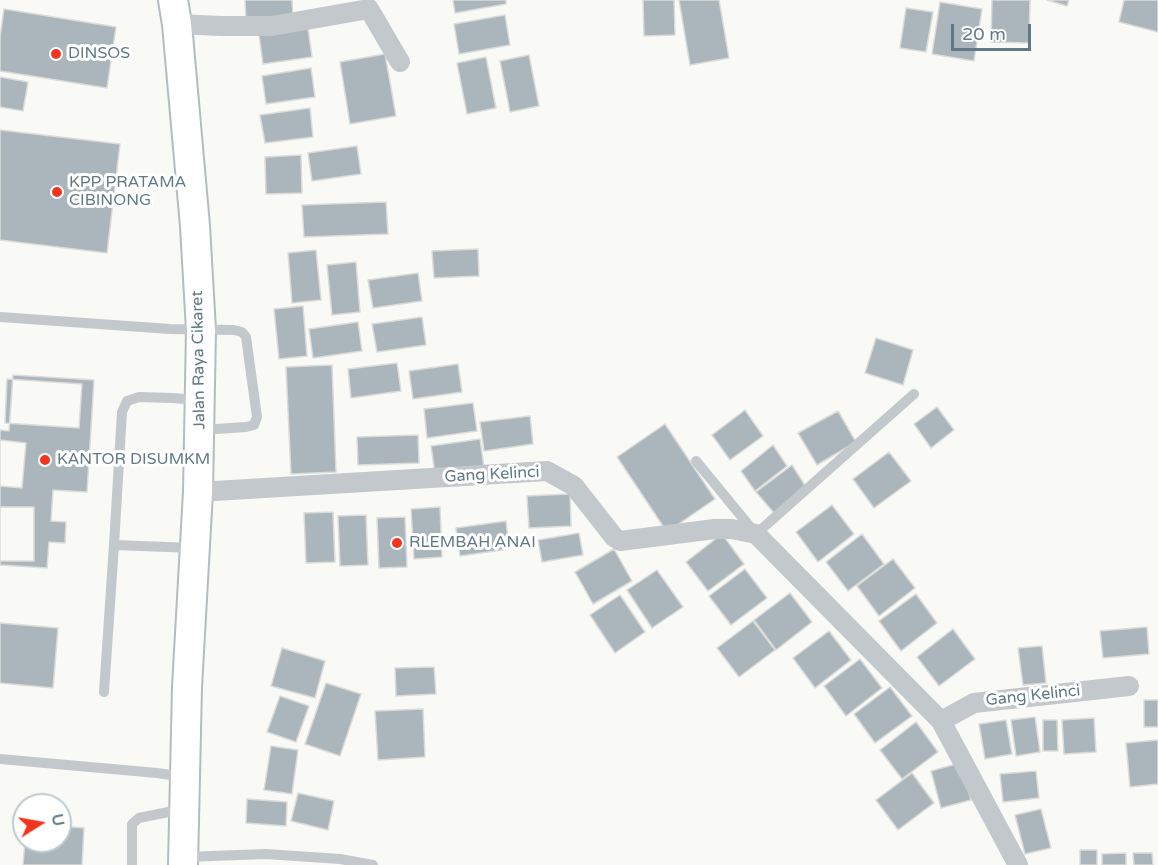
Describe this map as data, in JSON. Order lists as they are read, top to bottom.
{
  "streets": {
    "main road": ["Jalan Raya Cikaret"],
    "street": ["Gang Kelinci"]
  },
  "crossings": [
    ["Jalan Raya Cikaret", "Gang Kelinci"]
  ],
  "places": [
    "DINSOS",
    "KPP PRATAMA CIBINONG",
    "KANTOR DISUMKM",
    "RLEMBAH ANAI"
  ],
  "scale_bar": "20 m",
  "north": "right"
}
